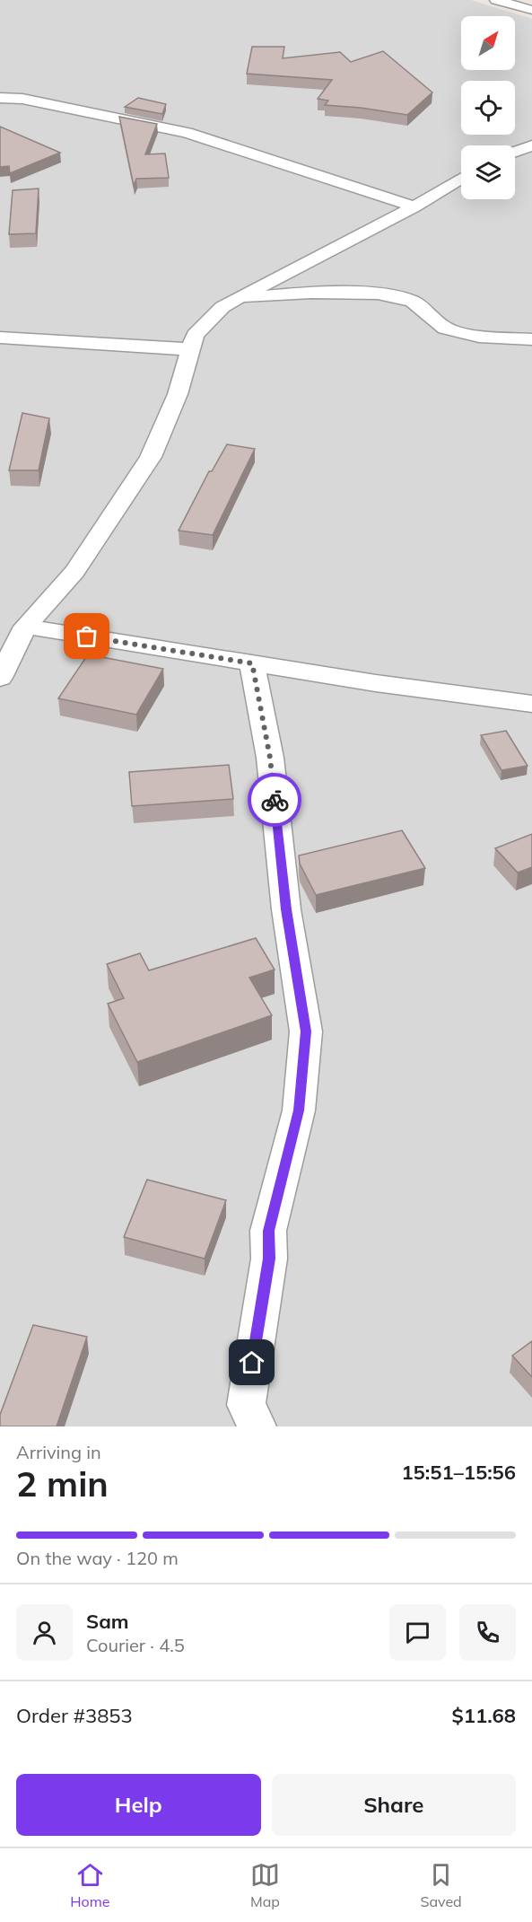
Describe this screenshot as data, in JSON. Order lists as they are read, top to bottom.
{
  "north": "top right",
  "page": {
    "heading": ["2 min", "Arriving in", "15:51–15:56"],
    "panel": [
      "Sam",
      "Courier · 4.5",
      "Order #3853",
      "$11.68"
    ],
    "bar": "On the way · 120 m",
    "buttons": ["Help", "Share"],
    "tabs": ["Home", "Map", "Saved"]
  }
}
